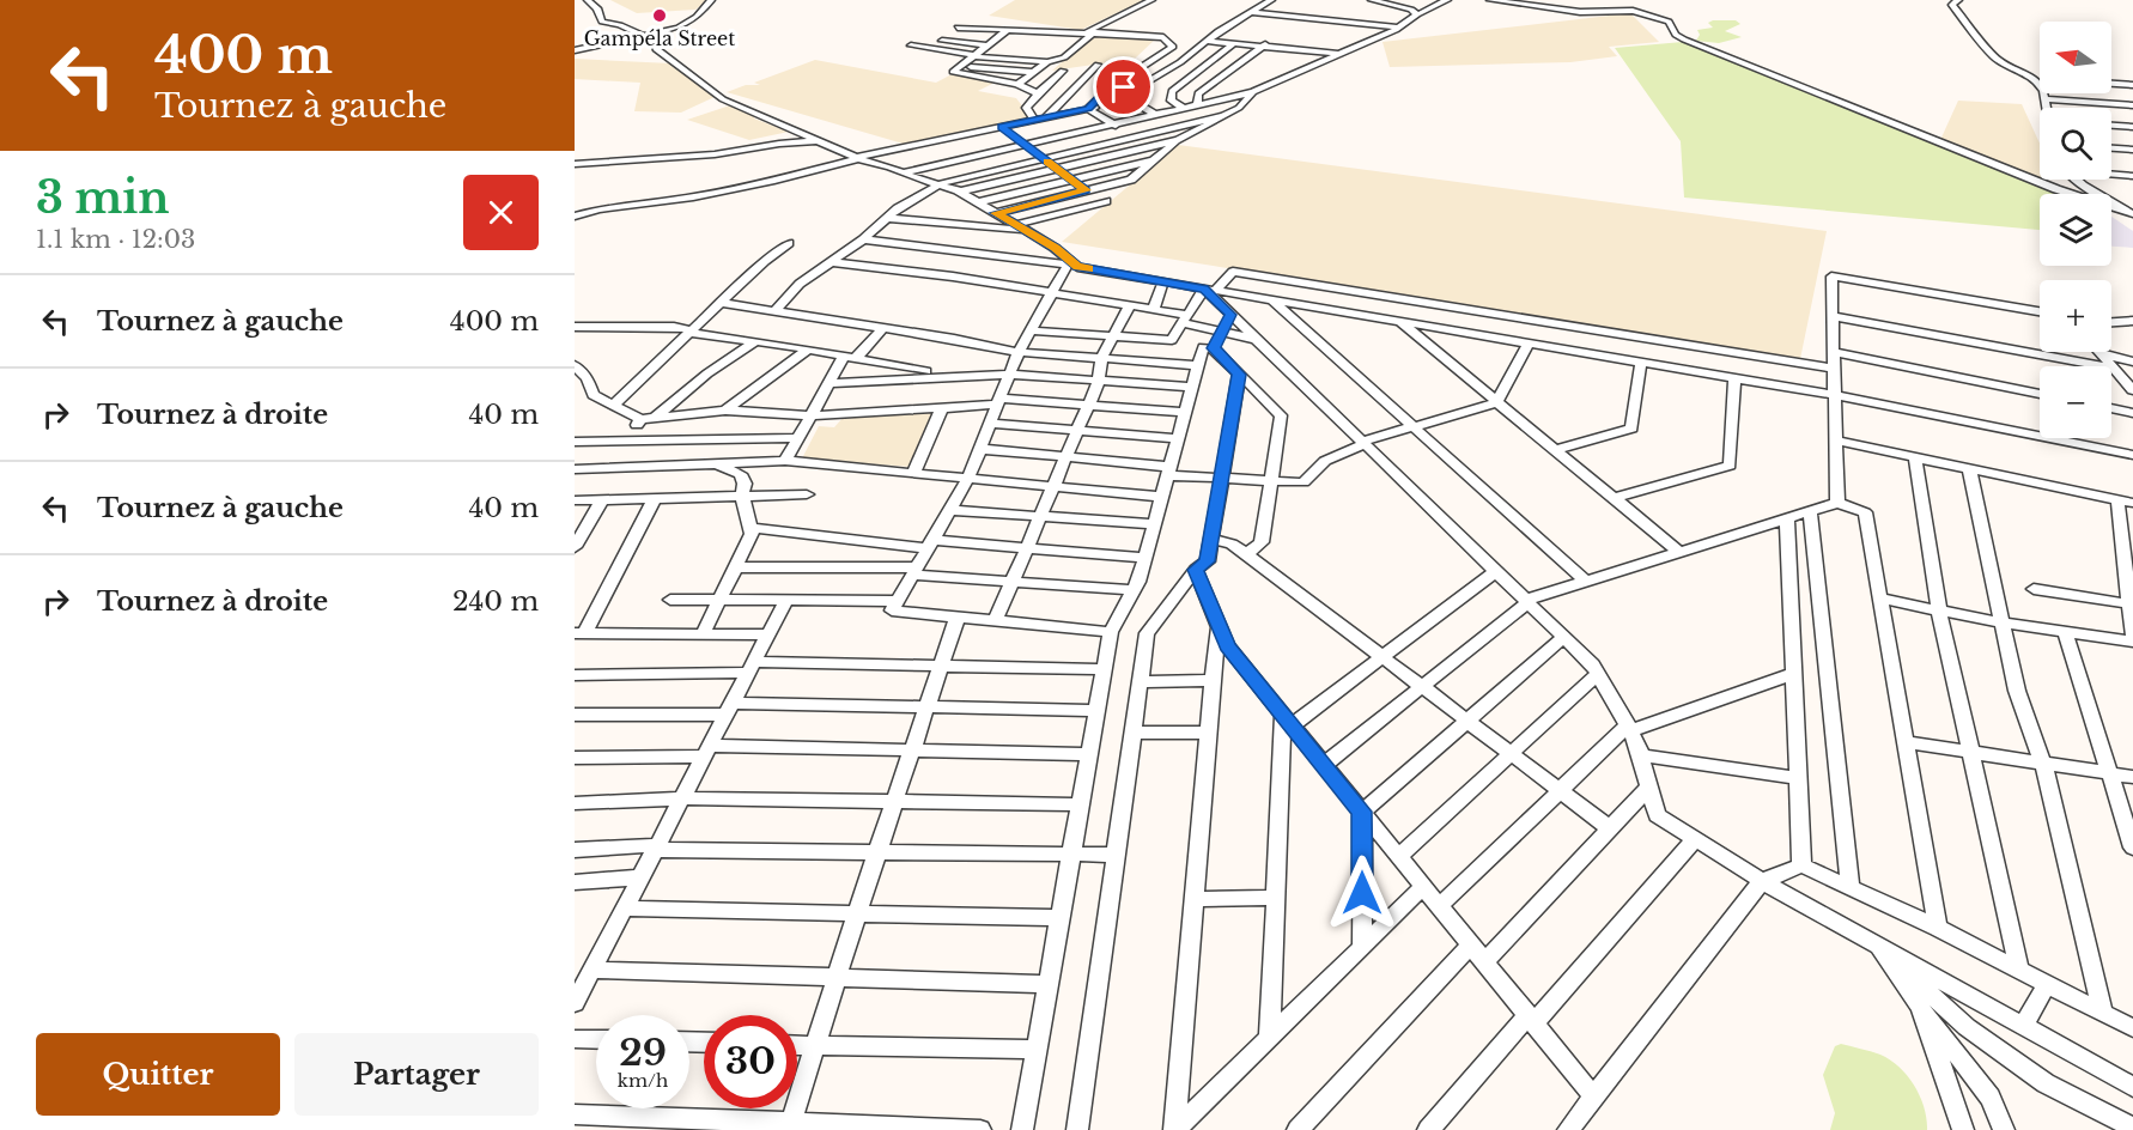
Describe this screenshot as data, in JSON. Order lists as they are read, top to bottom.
{
  "places": ["Gampéla Street"],
  "north": "left",
  "page": {
    "turn": ["400 m", "Tournez à gauche"],
    "map_buttons": ["+", "−"],
    "heading": ["3 min", "1.1 km · 12:03"],
    "list": [
      {
        "name": "Tournez à gauche",
        "value": "400 m"
      },
      {
        "name": "Tournez à droite",
        "value": "40 m"
      },
      {
        "name": "Tournez à gauche",
        "value": "40 m"
      },
      {
        "name": "Tournez à droite",
        "value": "240 m"
      }
    ],
    "speed": "29 km/h",
    "limit": "30",
    "buttons": ["Quitter", "Partager"]
  }
}
